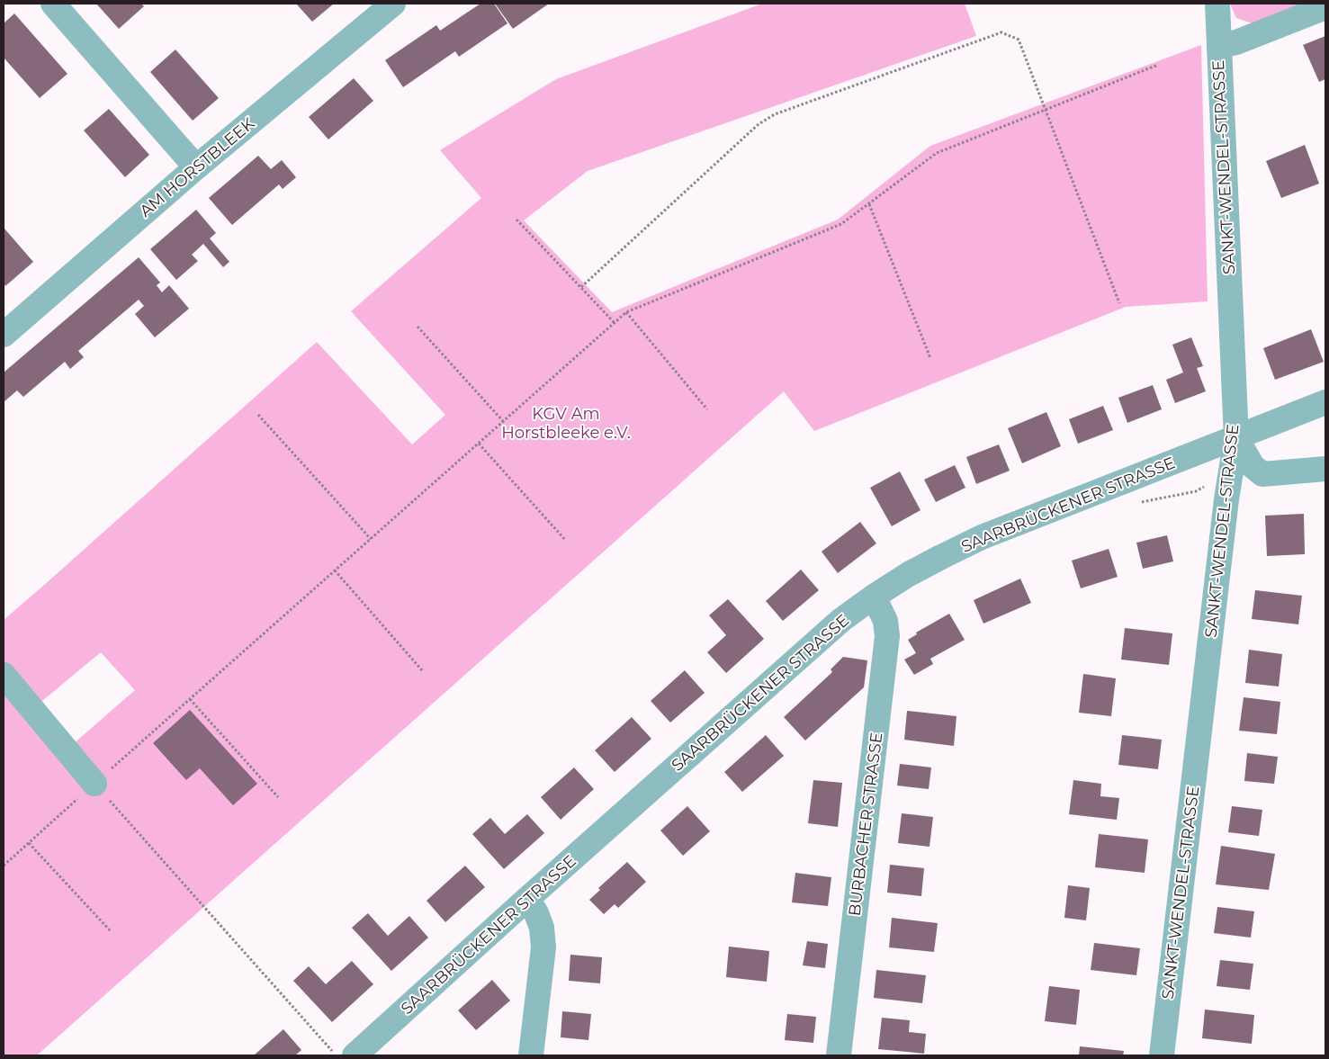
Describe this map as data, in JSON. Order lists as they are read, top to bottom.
{
  "streets": {
    "street": [
      "AM HORSTBLEEK",
      "SANKT-WENDEL-STRASSE",
      "SAARBRÜCKENER STRASSE",
      "BURBACHER STRASSE"
    ]
  },
  "crossings": [
    ["SANKT-WENDEL-STRASSE", "SAARBRÜCKENER STRASSE"],
    ["SAARBRÜCKENER STRASSE", "BURBACHER STRASSE"]
  ],
  "parks": ["KGV Am Horstbleeke e.V."]
}
